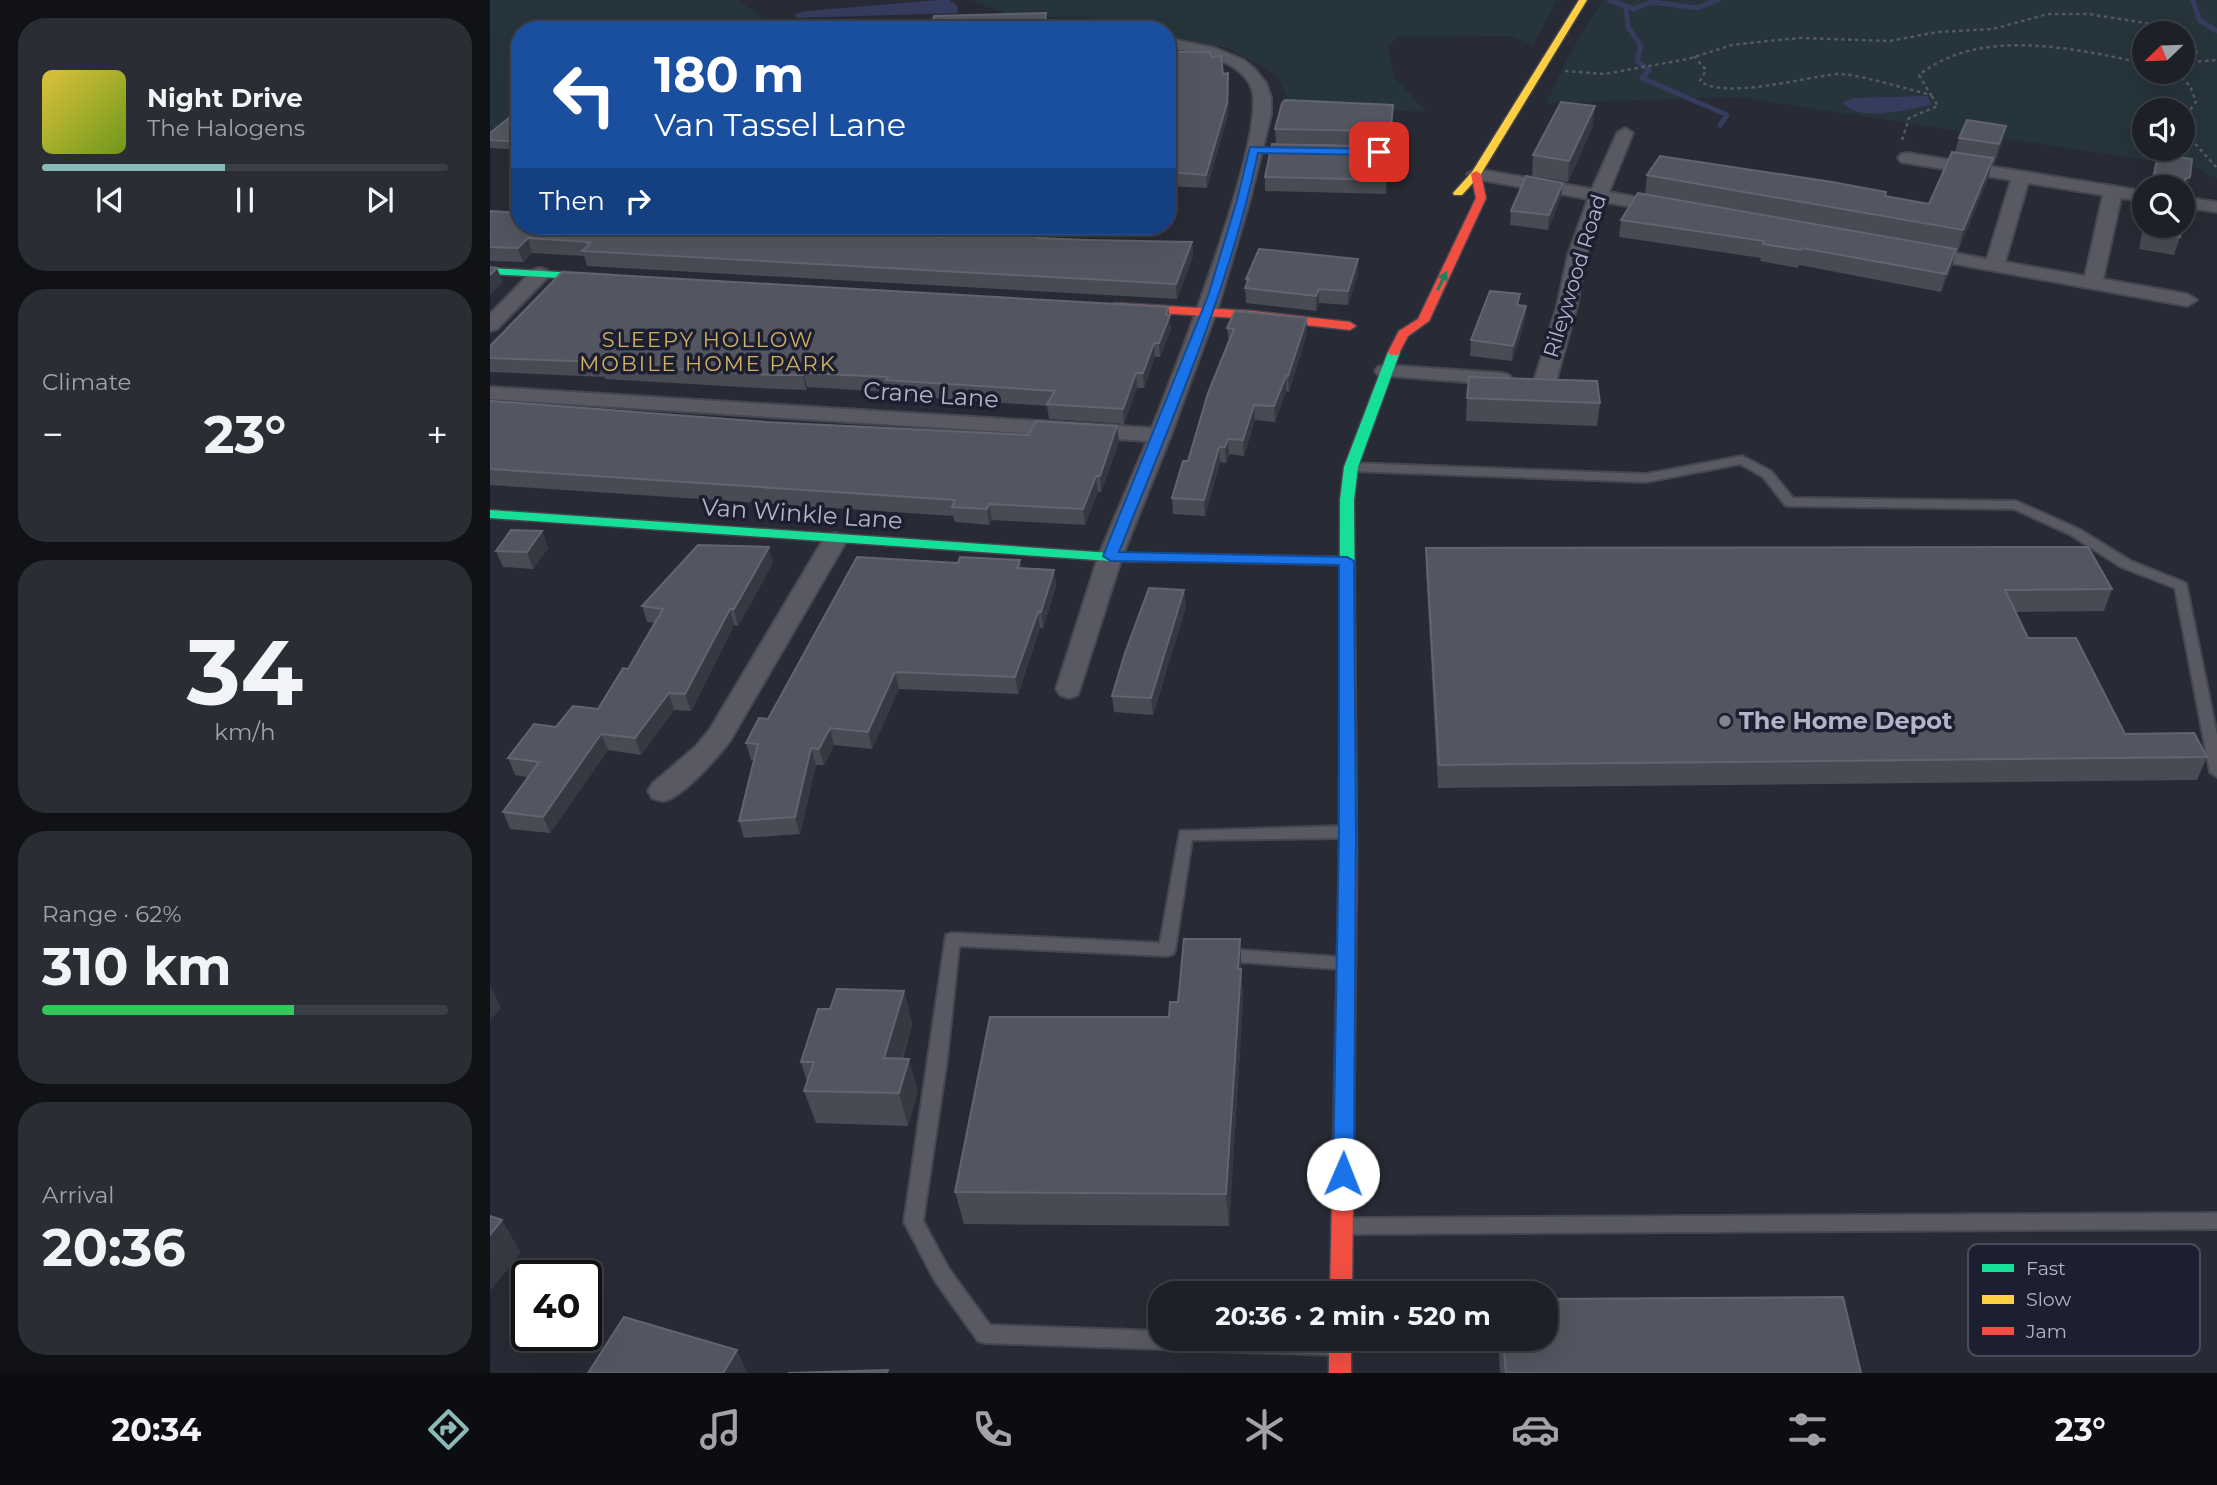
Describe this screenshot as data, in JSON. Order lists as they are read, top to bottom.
{
  "streets": {
    "street": ["Rileywood Road", "Crane Lane", "Van Winkle Lane"]
  },
  "districts": ["SLEEPY HOLLOW MOBILE HOME PARK"],
  "places": ["The Home Depot"],
  "legend": ["Fast", "Slow", "Jam"],
  "north": "bottom left",
  "page": {
    "turn": ["180 m", "Van Tassel Lane"],
    "song": ["Night Drive", "The Halogens"],
    "then": "Then",
    "tile": [
      "Climate",
      ["34", "km/h"],
      ["Range · 62%", "310 km"],
      ["Arrival", "20:36"]
    ],
    "heat": ["−", "23°", "+"],
    "limit": "40",
    "trip": "20:36 · 2 min · 520 m",
    "tabs": ["20:34", "23°"]
  }
}
